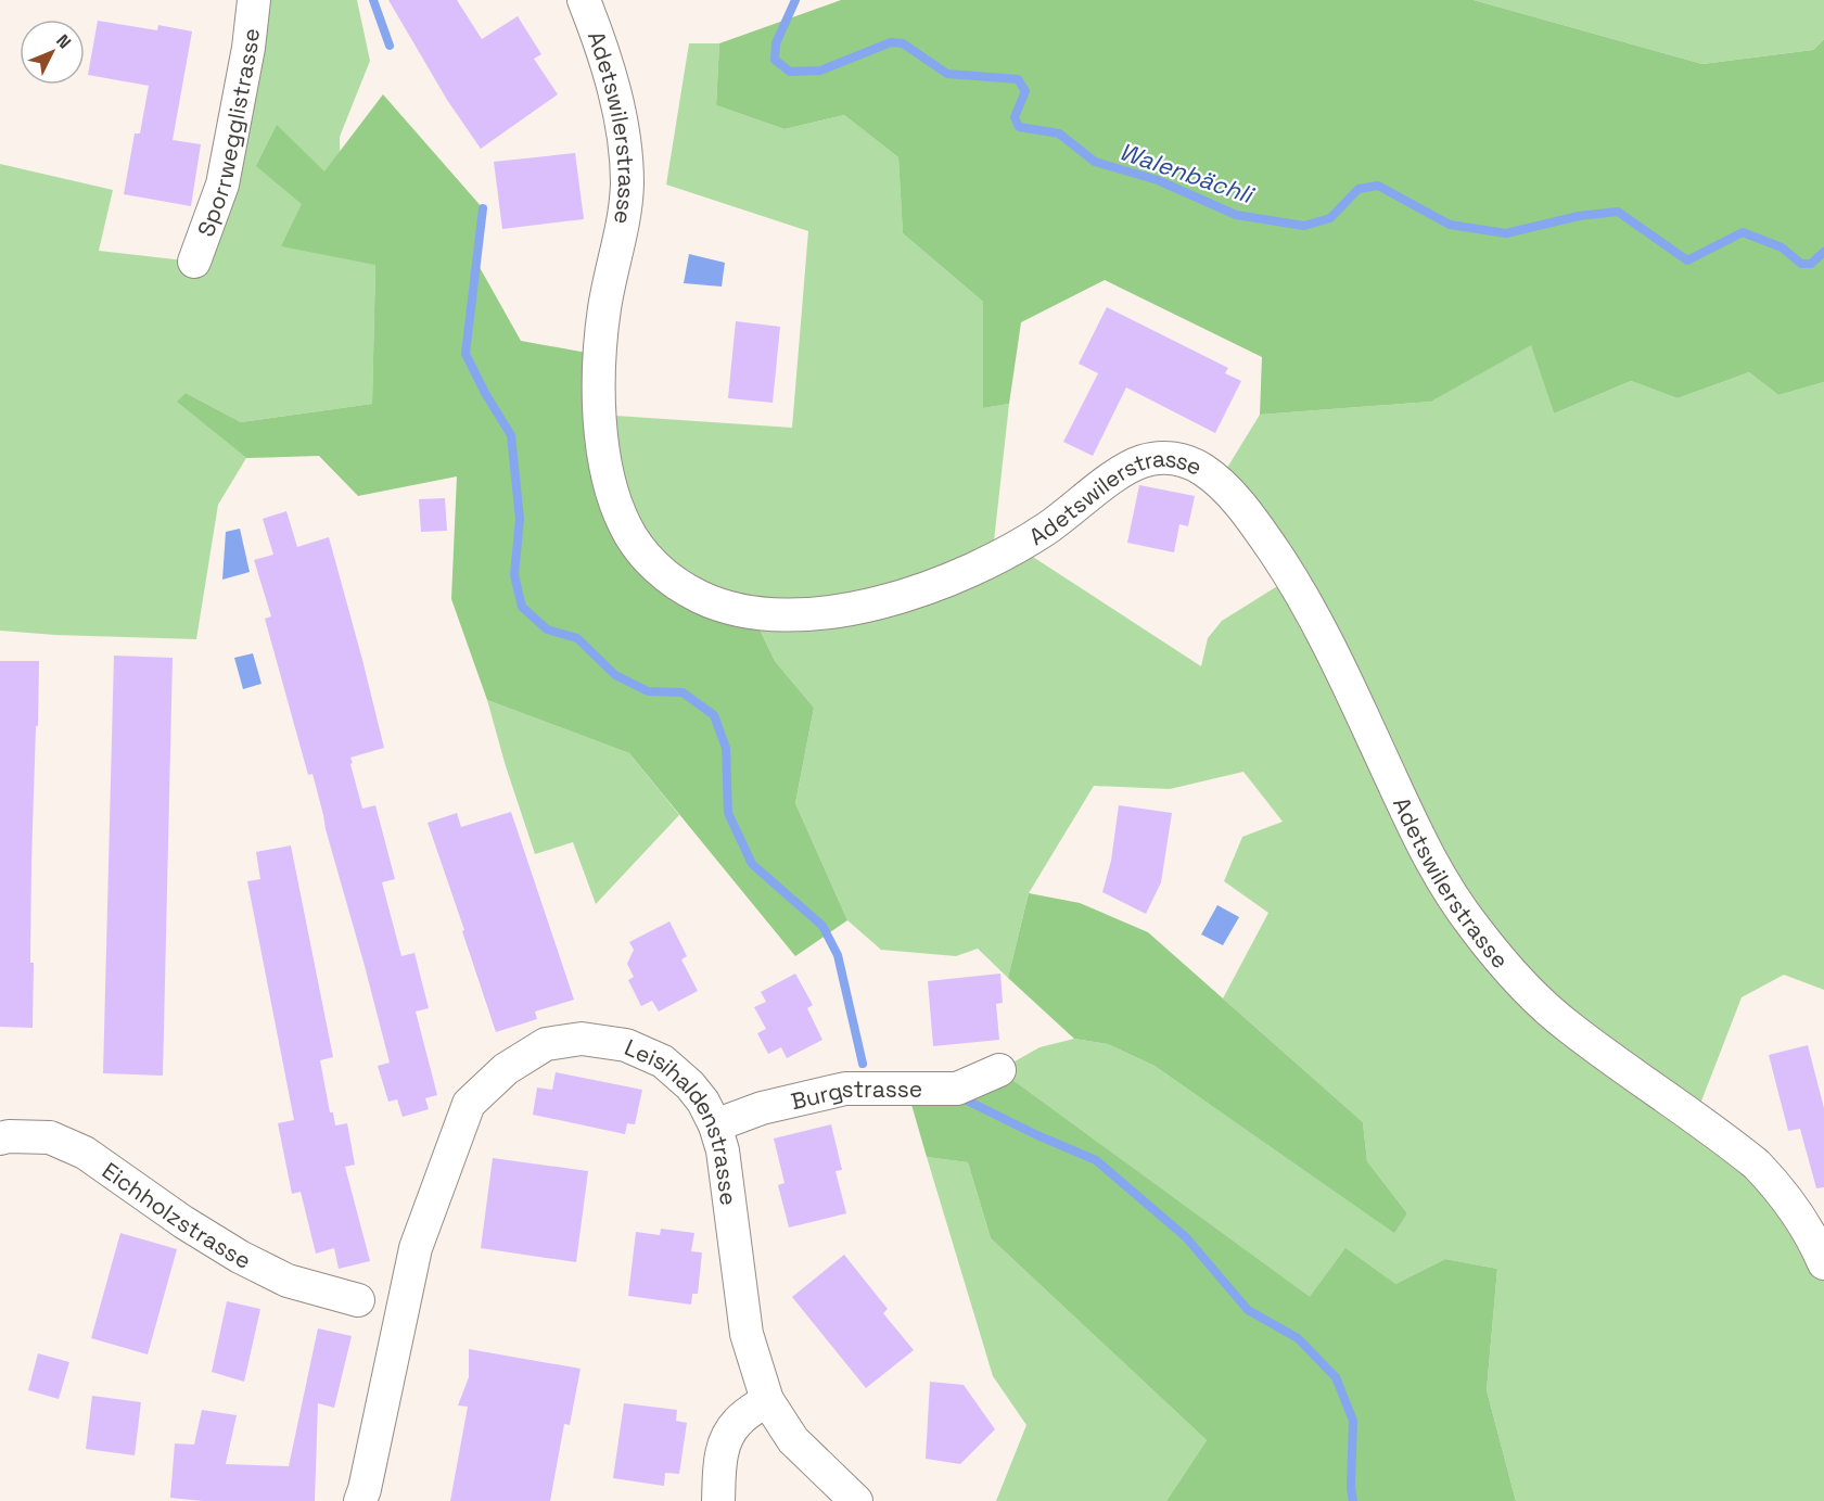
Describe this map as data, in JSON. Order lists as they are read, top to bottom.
{
  "streets": {
    "street": [
      "Adetswilerstrasse",
      "Sporrwegglistrasse",
      "Burgstrasse",
      "Leisihaldenstrasse",
      "Eichholzstrasse"
    ]
  },
  "crossings": [
    ["Burgstrasse", "Leisihaldenstrasse"]
  ],
  "water": ["Walenbächli"],
  "north": "top right"
}
